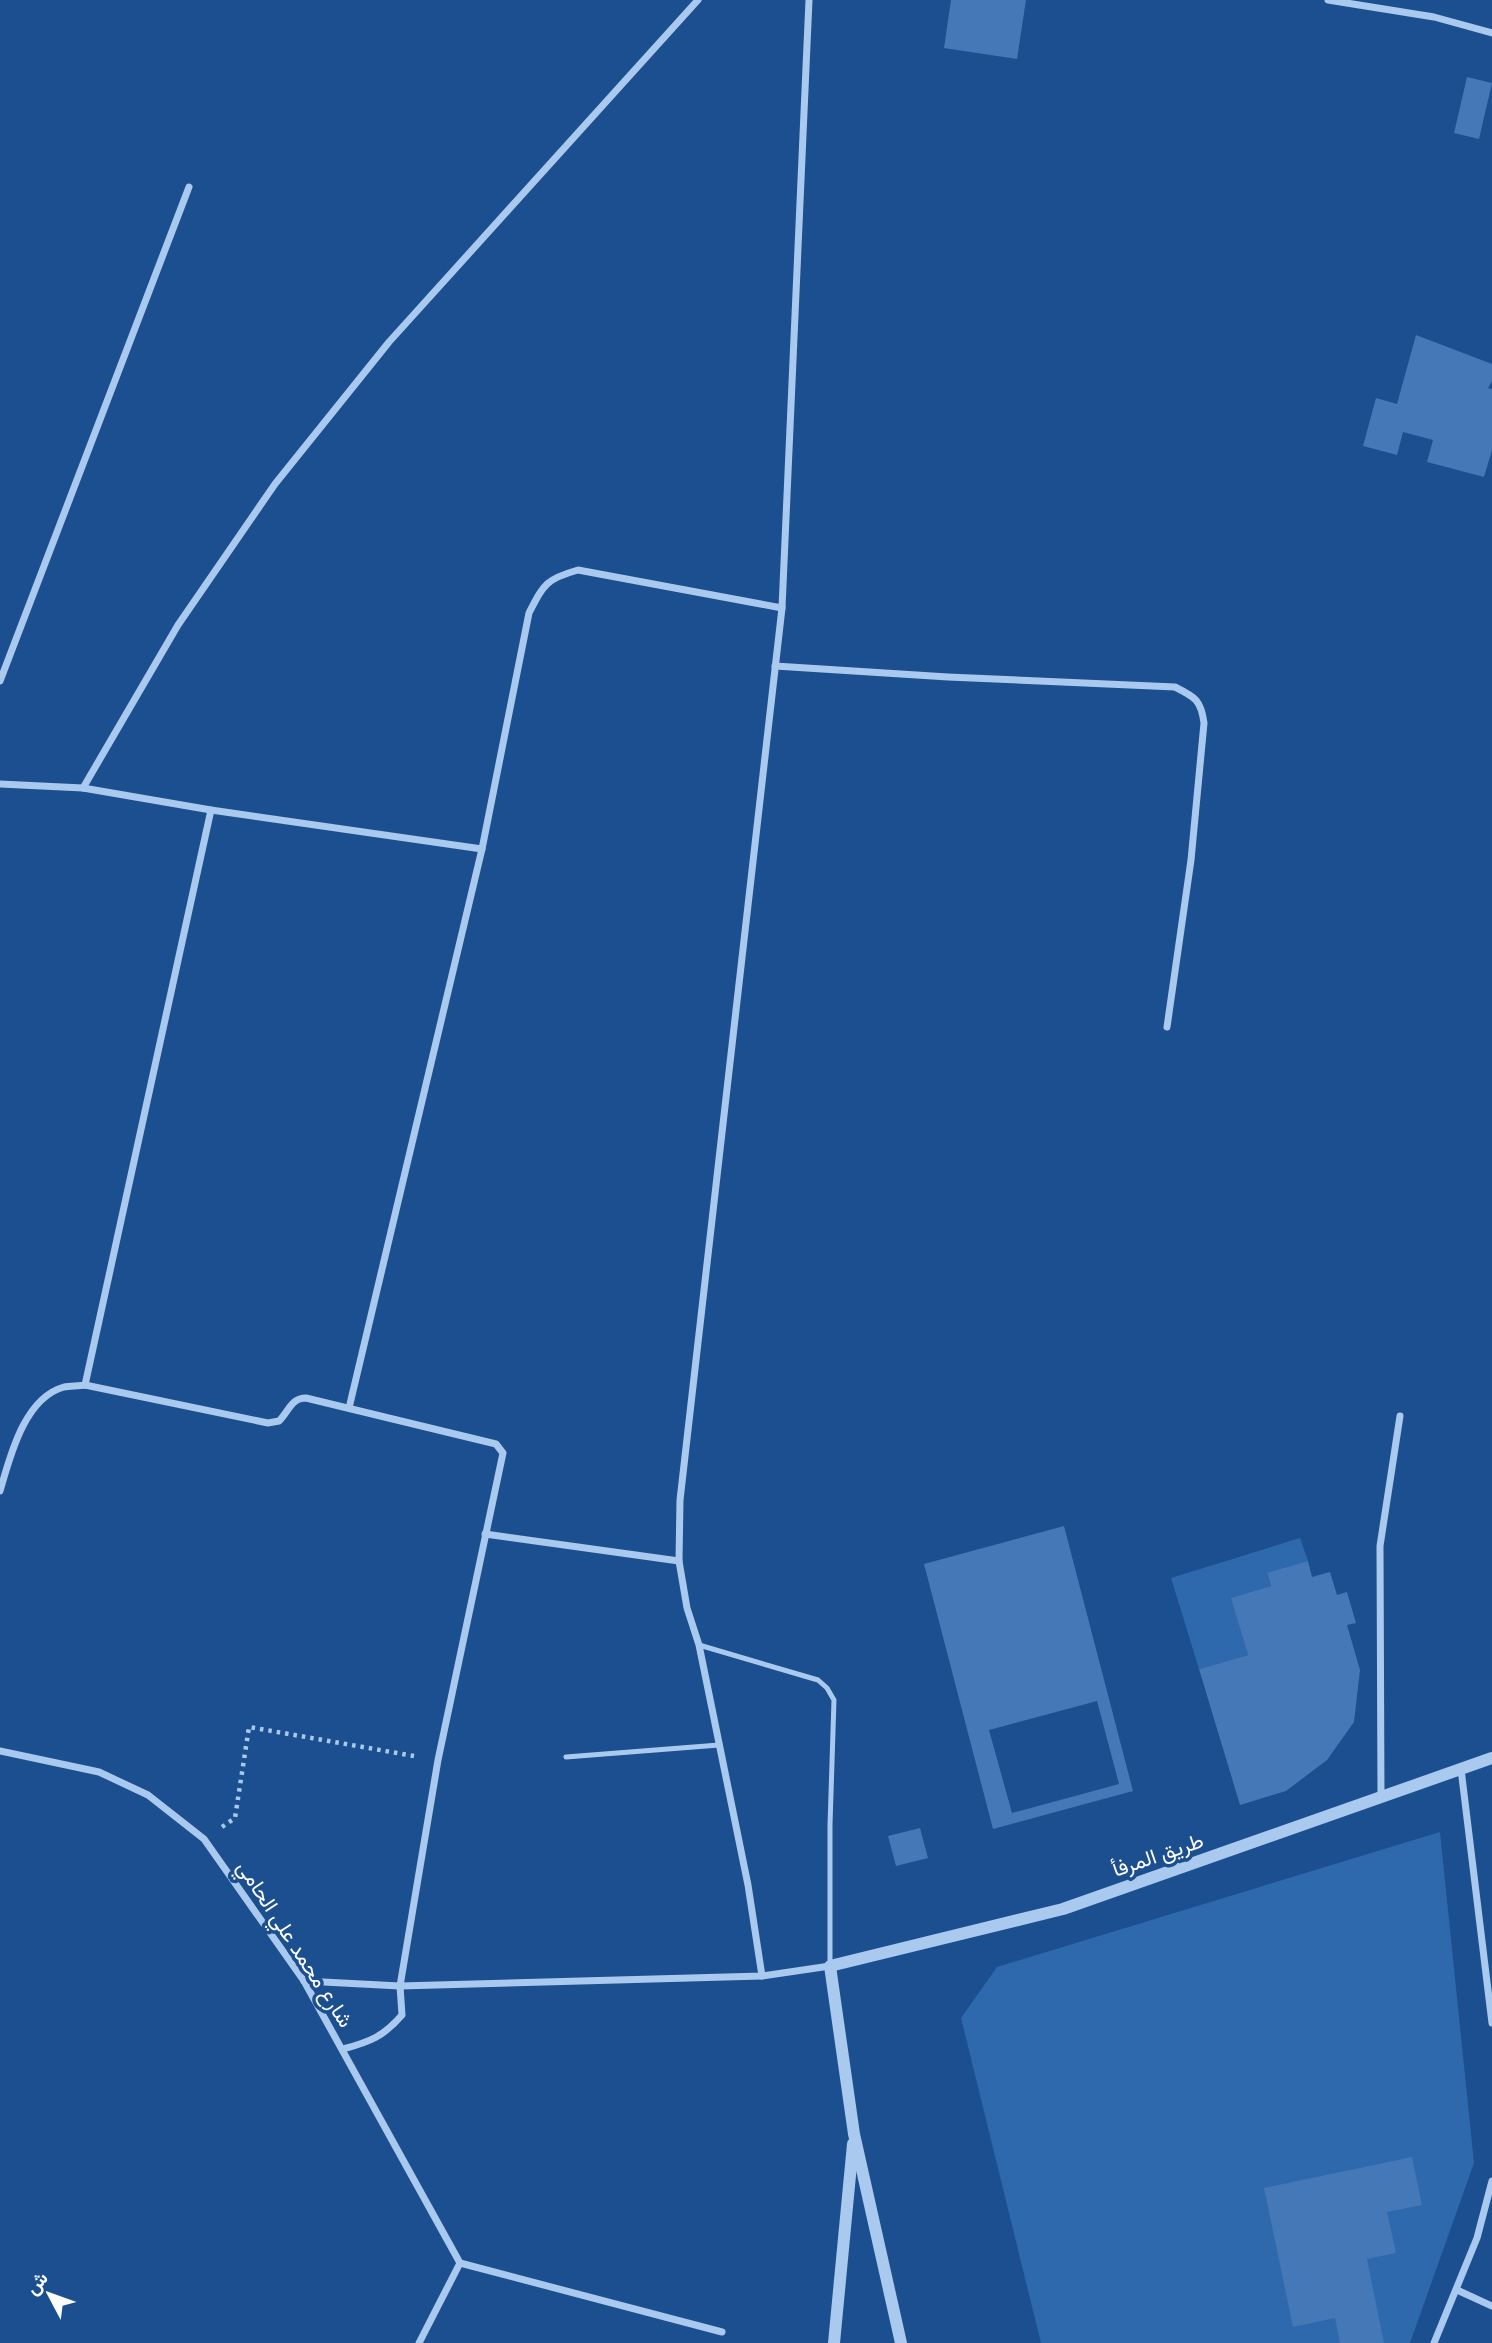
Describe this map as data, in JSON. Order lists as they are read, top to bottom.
{
  "streets": {
    "street": ["طريق المرفأ", "شارع محمد علي الحامي"]
  },
  "north": "top left"
}
